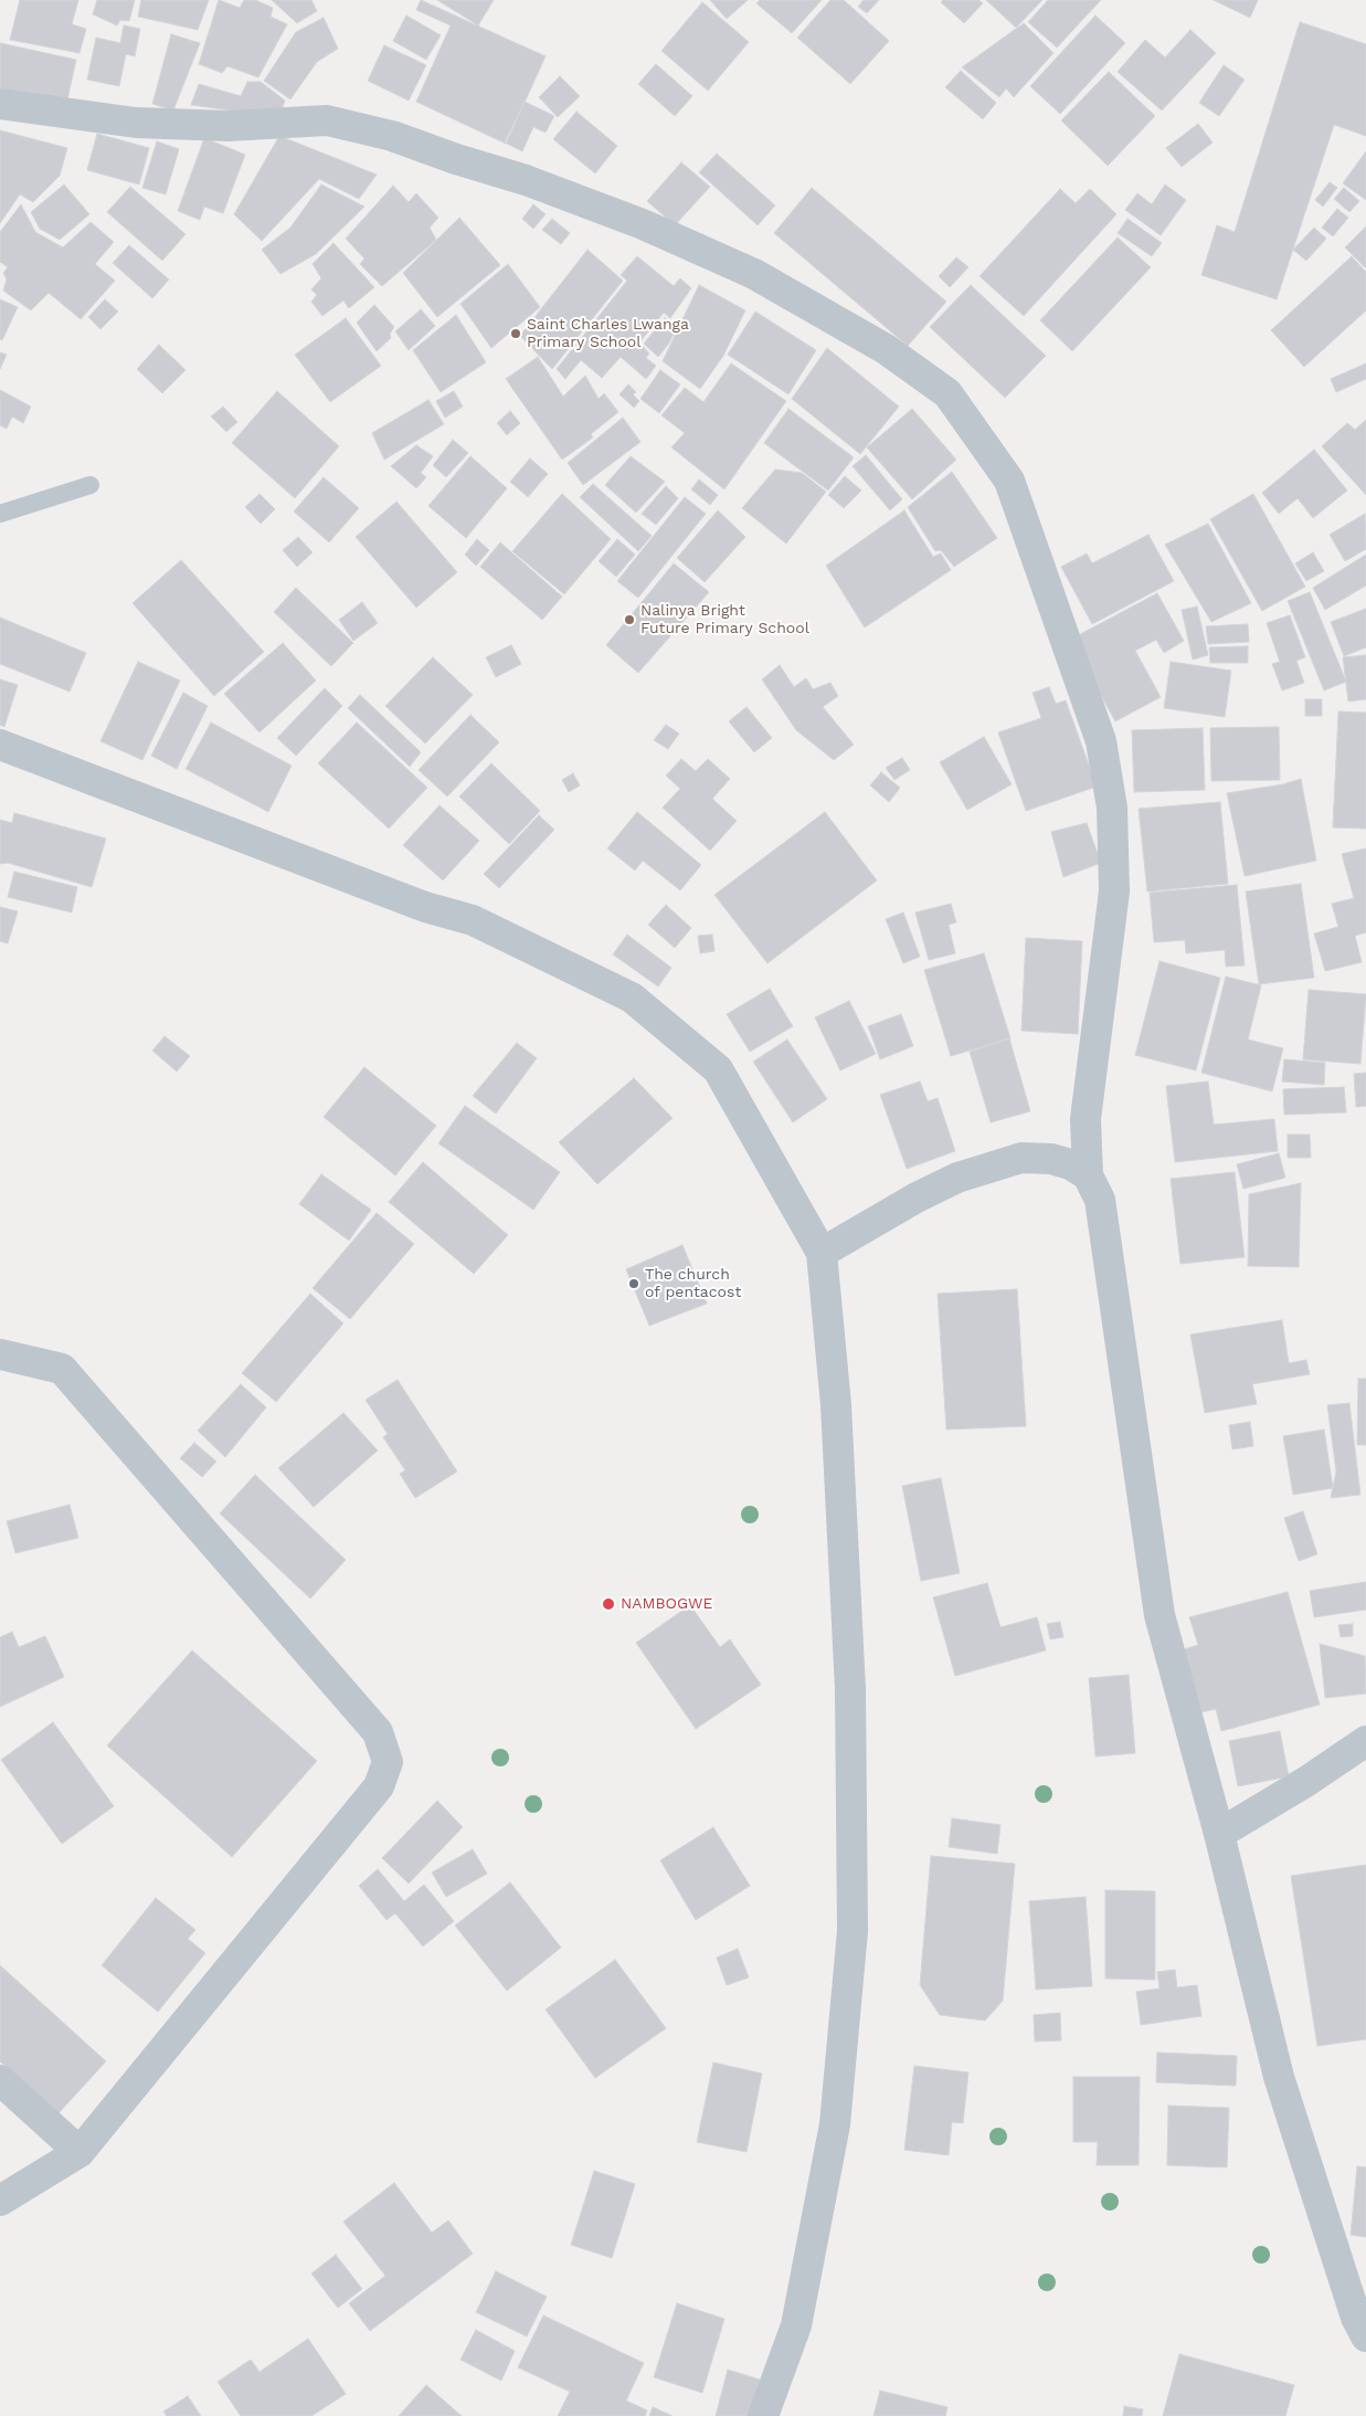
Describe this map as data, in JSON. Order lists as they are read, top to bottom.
{
  "places": [
    "Saint Charles Lwanga Primary School",
    "Nalinya Bright Future Primary School",
    "The church of pentacost",
    "NAMBOGWE"
  ]
}
